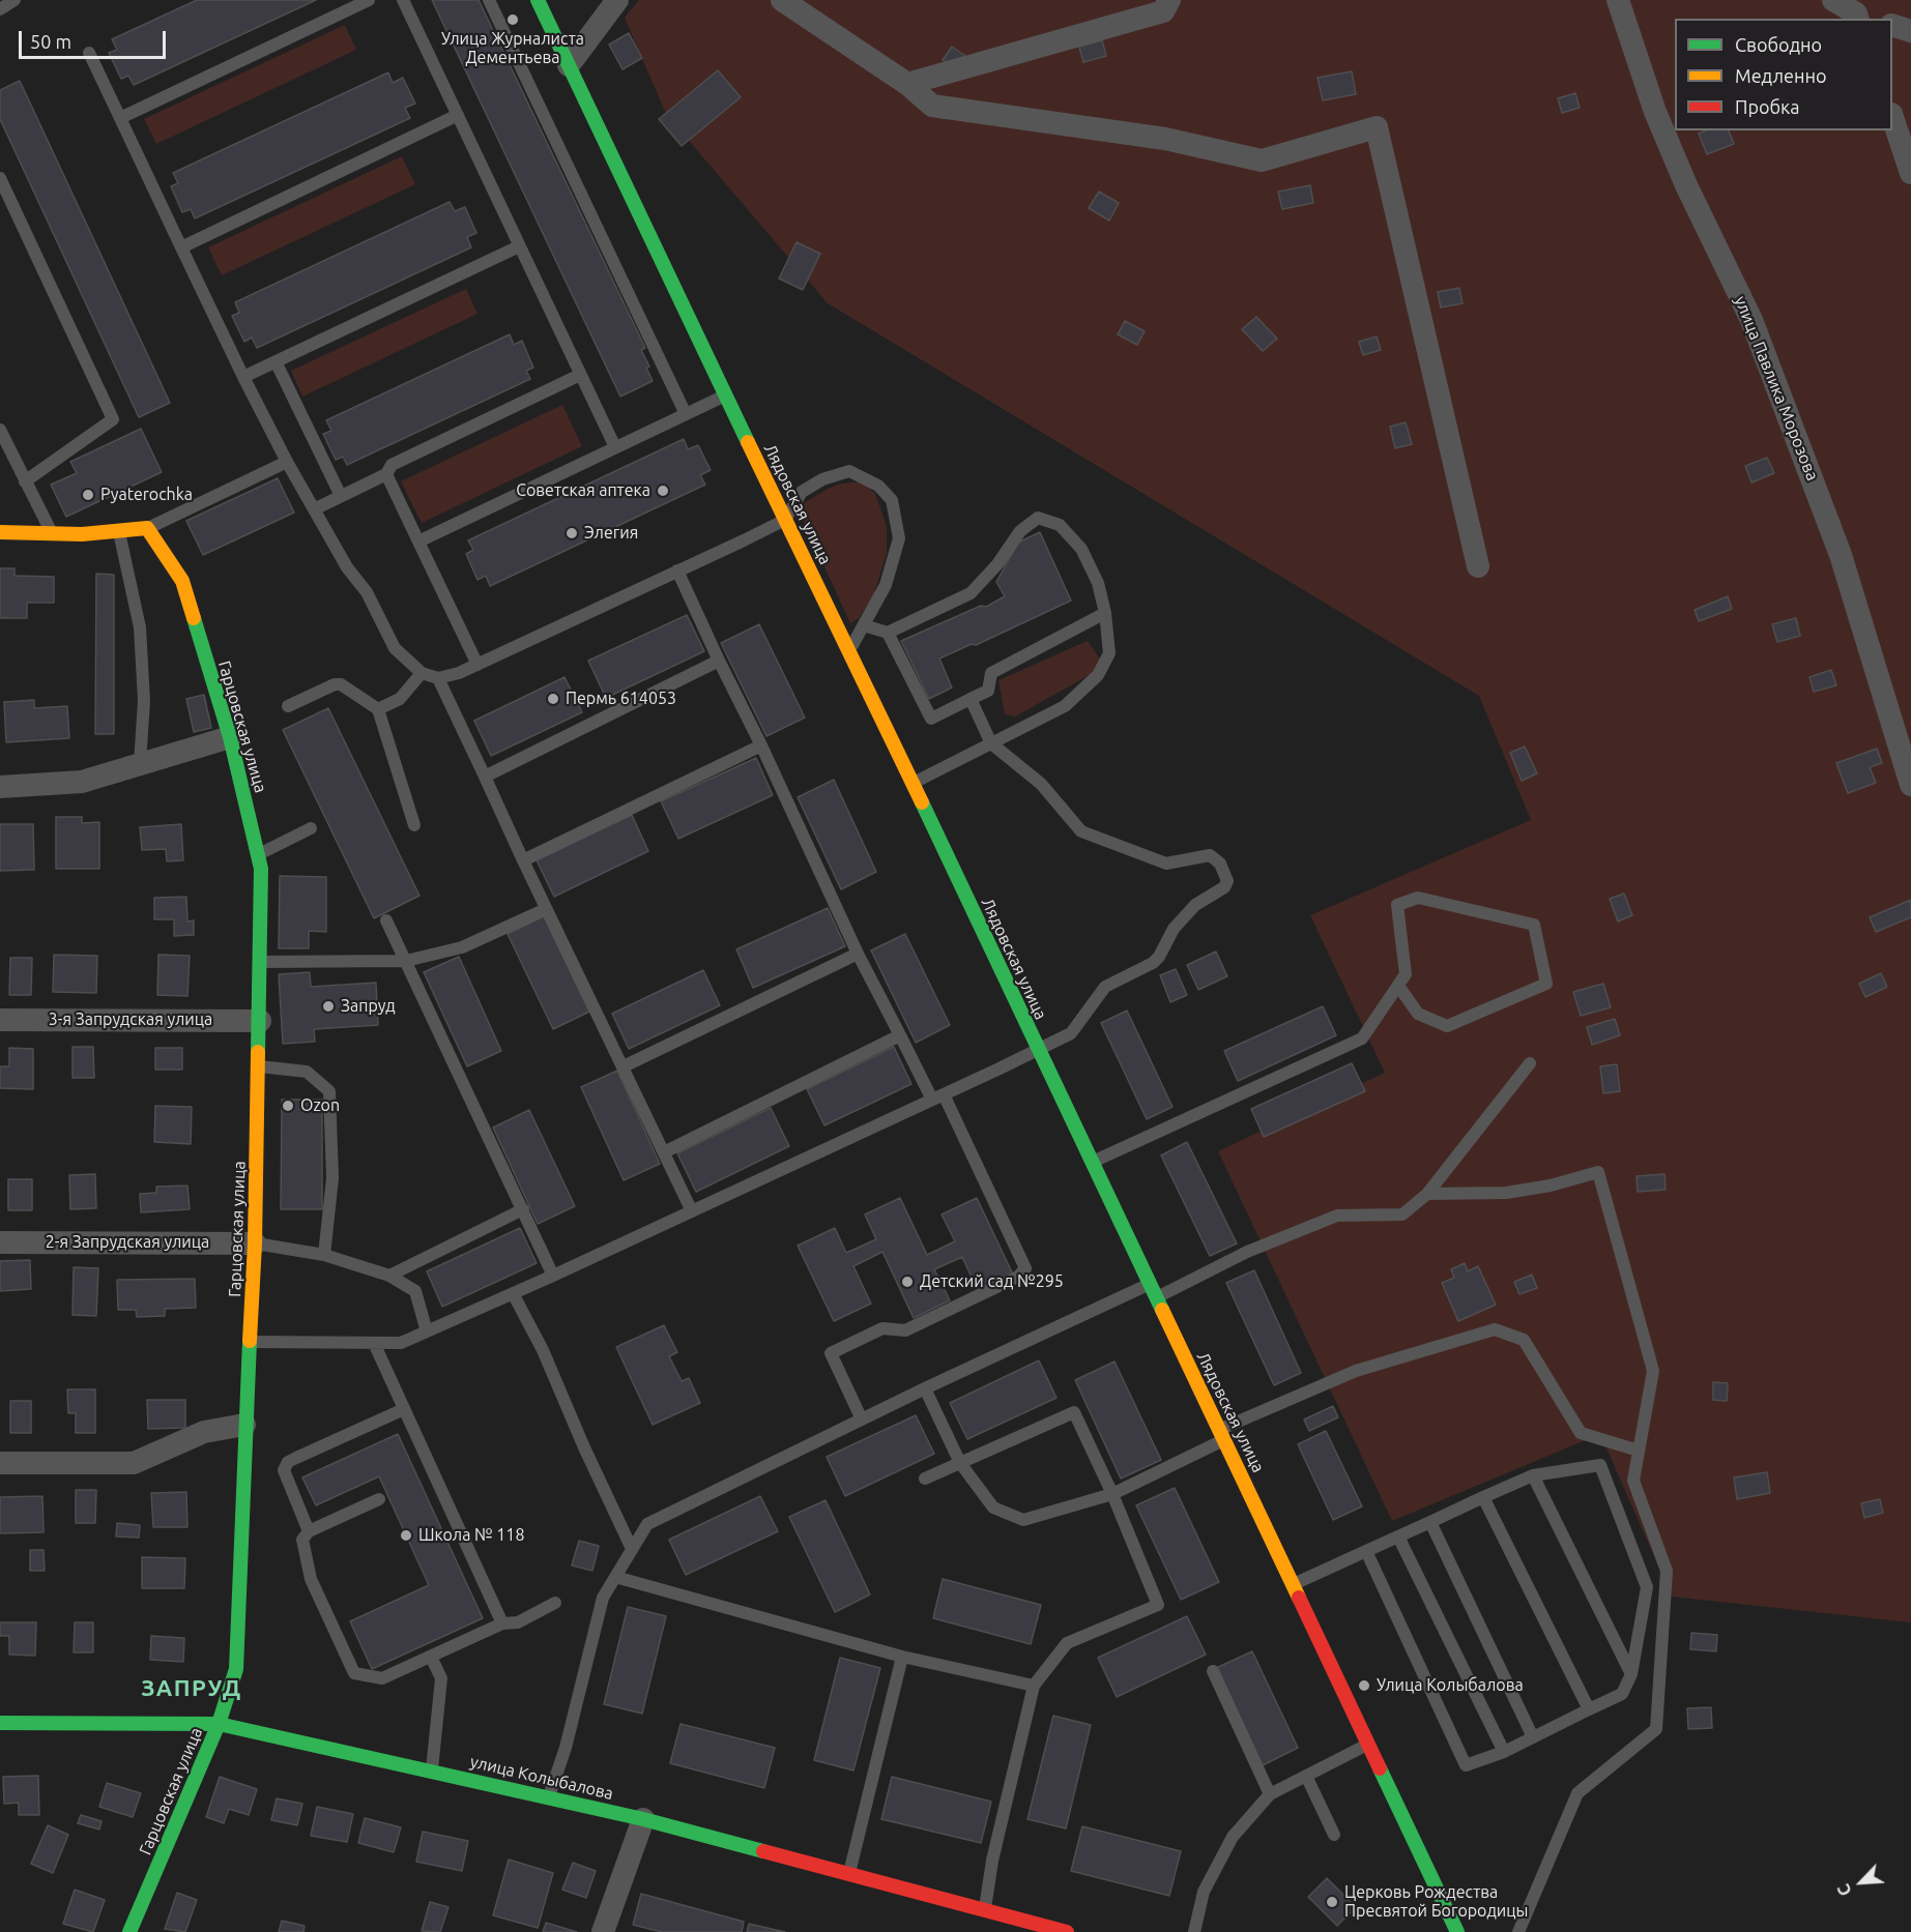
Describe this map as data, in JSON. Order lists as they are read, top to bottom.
{
  "streets": {
    "street": [
      "улица Павлика Морозова",
      "Лядовская улица",
      "Гарцовская улица",
      "3-я Запрудская улица",
      "2-я Запрудская улица",
      "улица Колыбалова"
    ]
  },
  "crossings": [
    ["Гарцовская улица", "3-я Запрудская улица"],
    ["Гарцовская улица", "2-я Запрудская улица"],
    ["Гарцовская улица", "улица Колыбалова"]
  ],
  "districts": ["ЗАПРУД"],
  "places": [
    "Улица Журналиста Дементьева",
    "Советская аптека",
    "Pyaterochka",
    "Элегия",
    "Пермь 614053",
    "Запруд",
    "Ozon",
    "Детский сад №295",
    "Школа № 118",
    "Улица Колыбалова",
    "Церковь Рождества Пресвятой Богородицы"
  ],
  "legend": ["Свободно", "Медленно", "Пробка"],
  "scale_bar": "50 m",
  "north": "bottom left"
}
